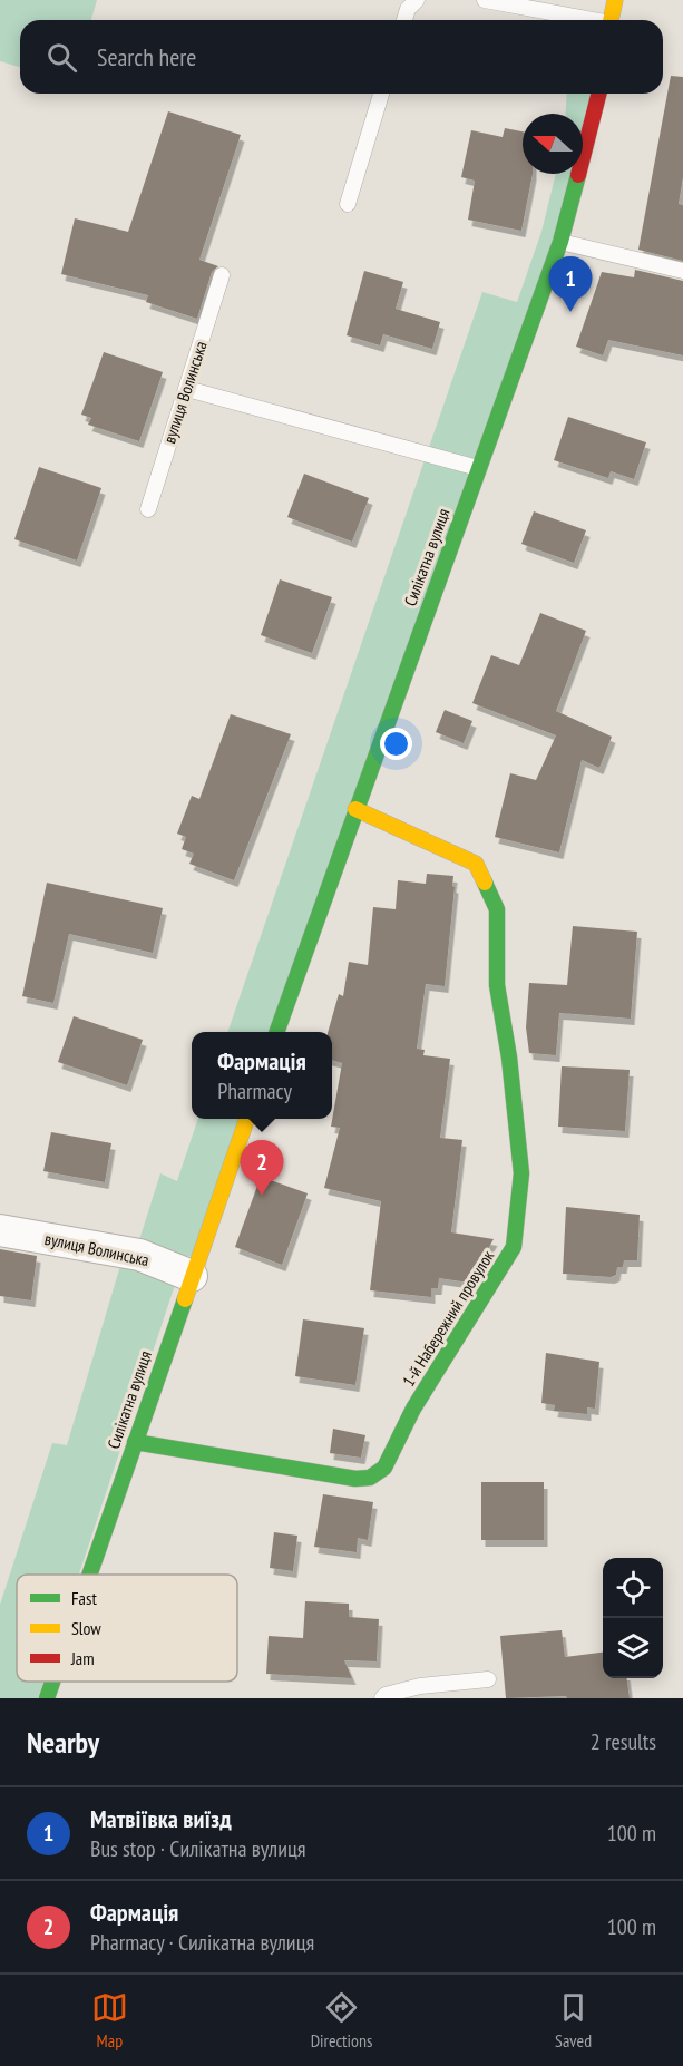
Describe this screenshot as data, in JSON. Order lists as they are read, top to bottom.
{
  "streets": {
    "street": ["вулиця Волинська", "Силікатна вулиця", "1-й Набережний провулок"]
  },
  "crossings": [
    ["вулиця Волинська", "Силікатна вулиця"],
    ["Силікатна вулиця", "1-й Набережний провулок"]
  ],
  "legend": ["Fast", "Slow", "Jam"],
  "north": "left",
  "page": {
    "search": "Search here",
    "pins": ["1", "2"],
    "popup": ["Фармація", "Pharmacy"],
    "heading": ["Nearby", "2 results"],
    "list": [
      {
        "mark": "1",
        "name": "Матвіївка виїзд",
        "note": "Bus stop · Силікатна вулиця",
        "value": "100 m"
      },
      {
        "mark": "2",
        "name": "Фармація",
        "note": "Pharmacy · Силікатна вулиця",
        "value": "100 m"
      }
    ],
    "nav": ["Map", "Directions", "Saved"]
  }
}
